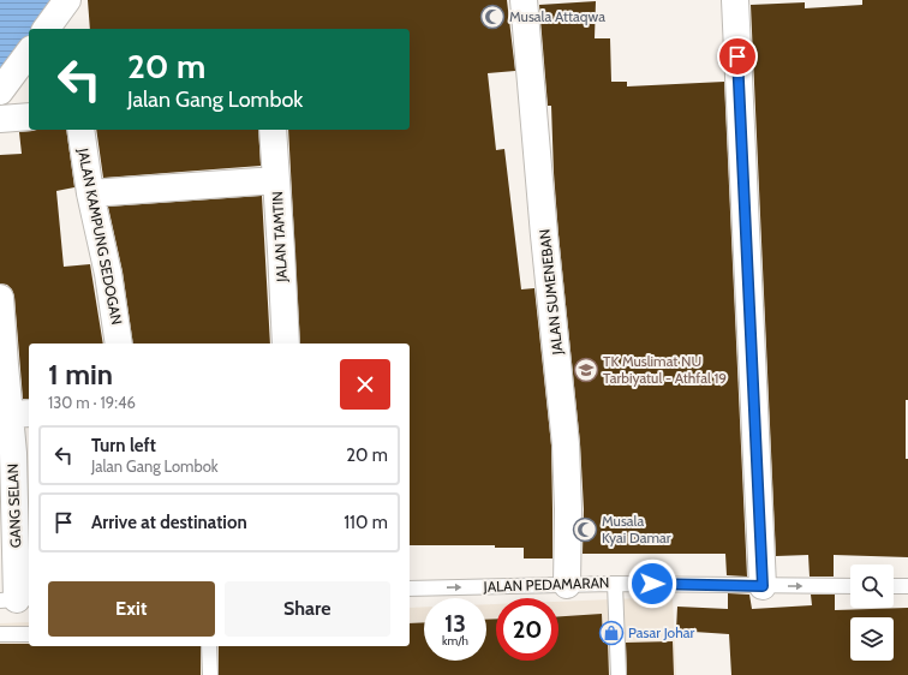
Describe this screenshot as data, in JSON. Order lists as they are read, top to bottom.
{
  "streets": {
    "street": [
      "JALAN KAMPUNG SEDOGAN",
      "JALAN TAMTIN",
      "JALAN SUMENEBAN",
      "GANG SELAN"
    ],
    "lane": ["JALAN PEDAMARAN"]
  },
  "crossings": [
    ["JALAN SUMENEBAN", "JALAN PEDAMARAN"]
  ],
  "one_way": ["JALAN PEDAMARAN"],
  "places": {
    "mosque": ["Musala Attaqwa", "Musala Kyai Damar"],
    "school or university": ["TK Muslimat NU Tarbiyatul - Athfal 19"],
    "shop": ["Pasar Johar"]
  },
  "page": {
    "turn": ["20 m", "Jalan Gang Lombok"],
    "heading": ["1 min", "130 m · 19:46"],
    "list": [
      {
        "name": "Turn left",
        "note": "Jalan Gang Lombok",
        "value": "20 m"
      },
      {
        "name": "Arrive at destination",
        "value": "110 m"
      }
    ],
    "buttons": ["Exit", "Share"],
    "speed": "13 km/h",
    "limit": "20"
  }
}
